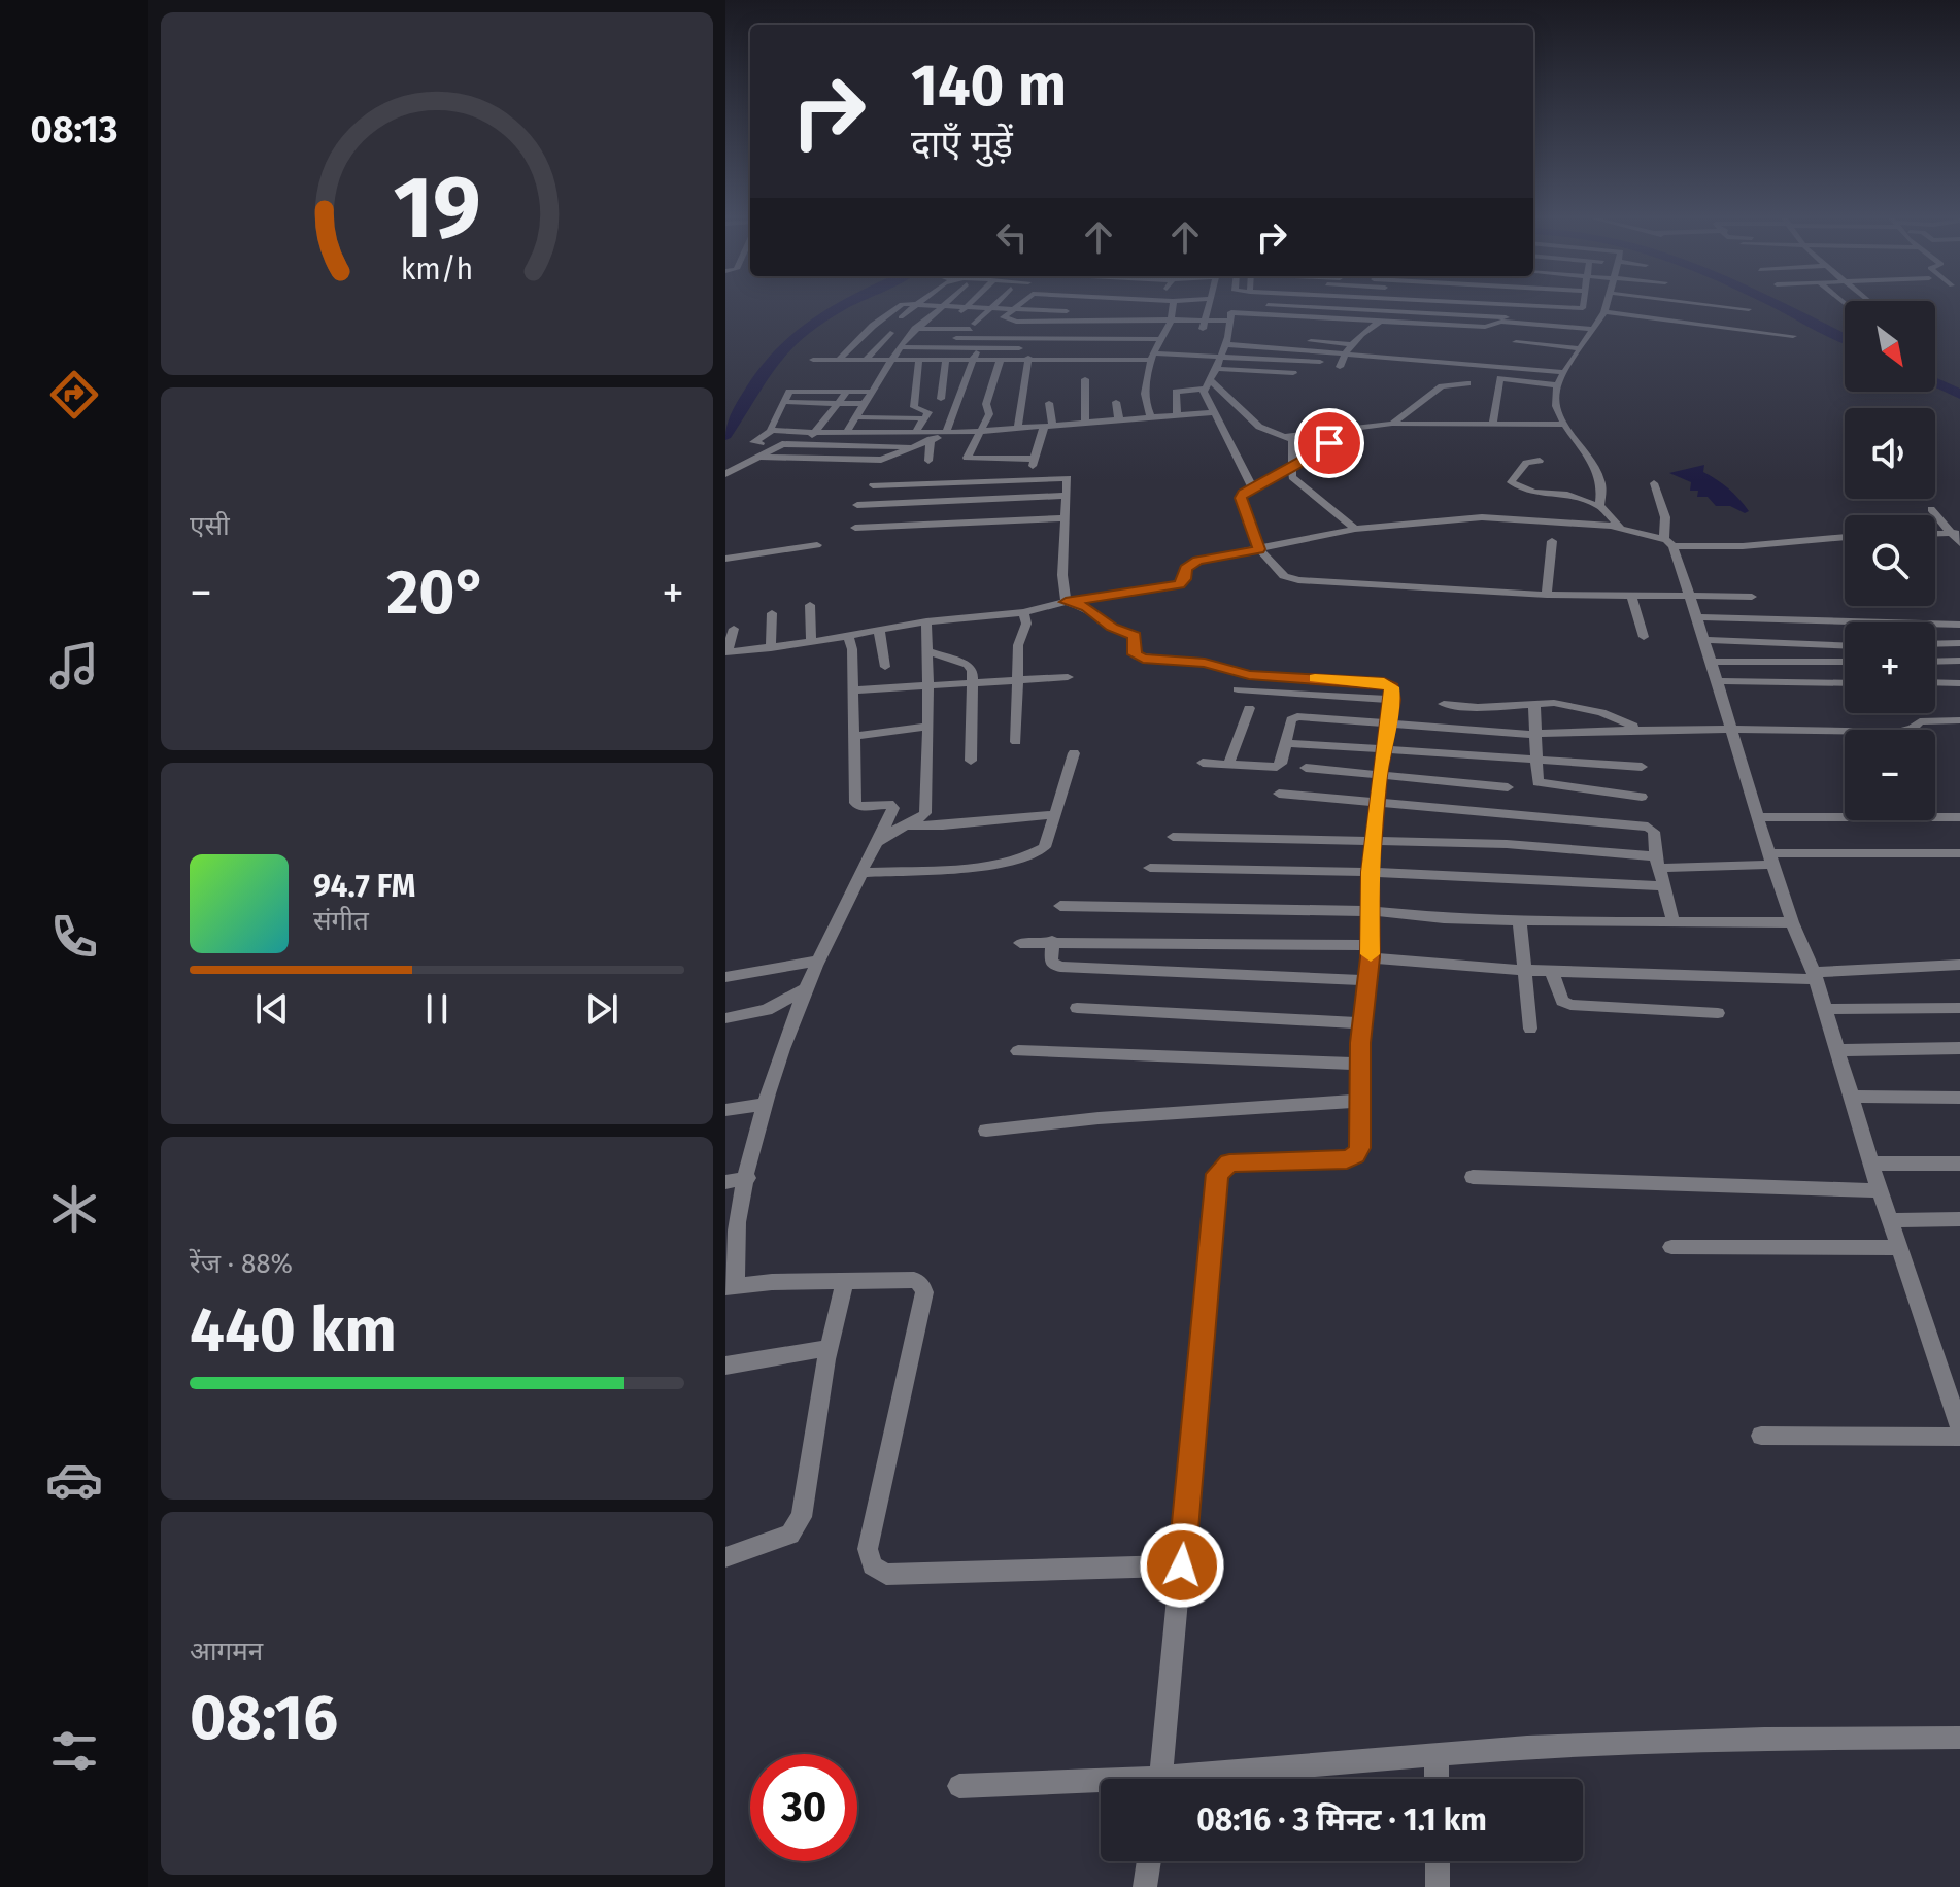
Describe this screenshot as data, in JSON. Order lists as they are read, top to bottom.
{
  "north": "bottom right",
  "page": {
    "tabs": "08:13",
    "turn": ["140 m", "दाएँ मुड़ें"],
    "map_buttons": ["+", "−"],
    "tile": [
      "एसी",
      ["रेंज · 88%", "440 km"],
      ["आगमन", "08:16"]
    ],
    "heat": ["−", "20°", "+"],
    "song": ["94.7 FM", "संगीत"],
    "limit": "30",
    "trip": "08:16 · 3 मिनट · 1.1 km",
    "gauge": ["19", "km/h"]
  }
}
